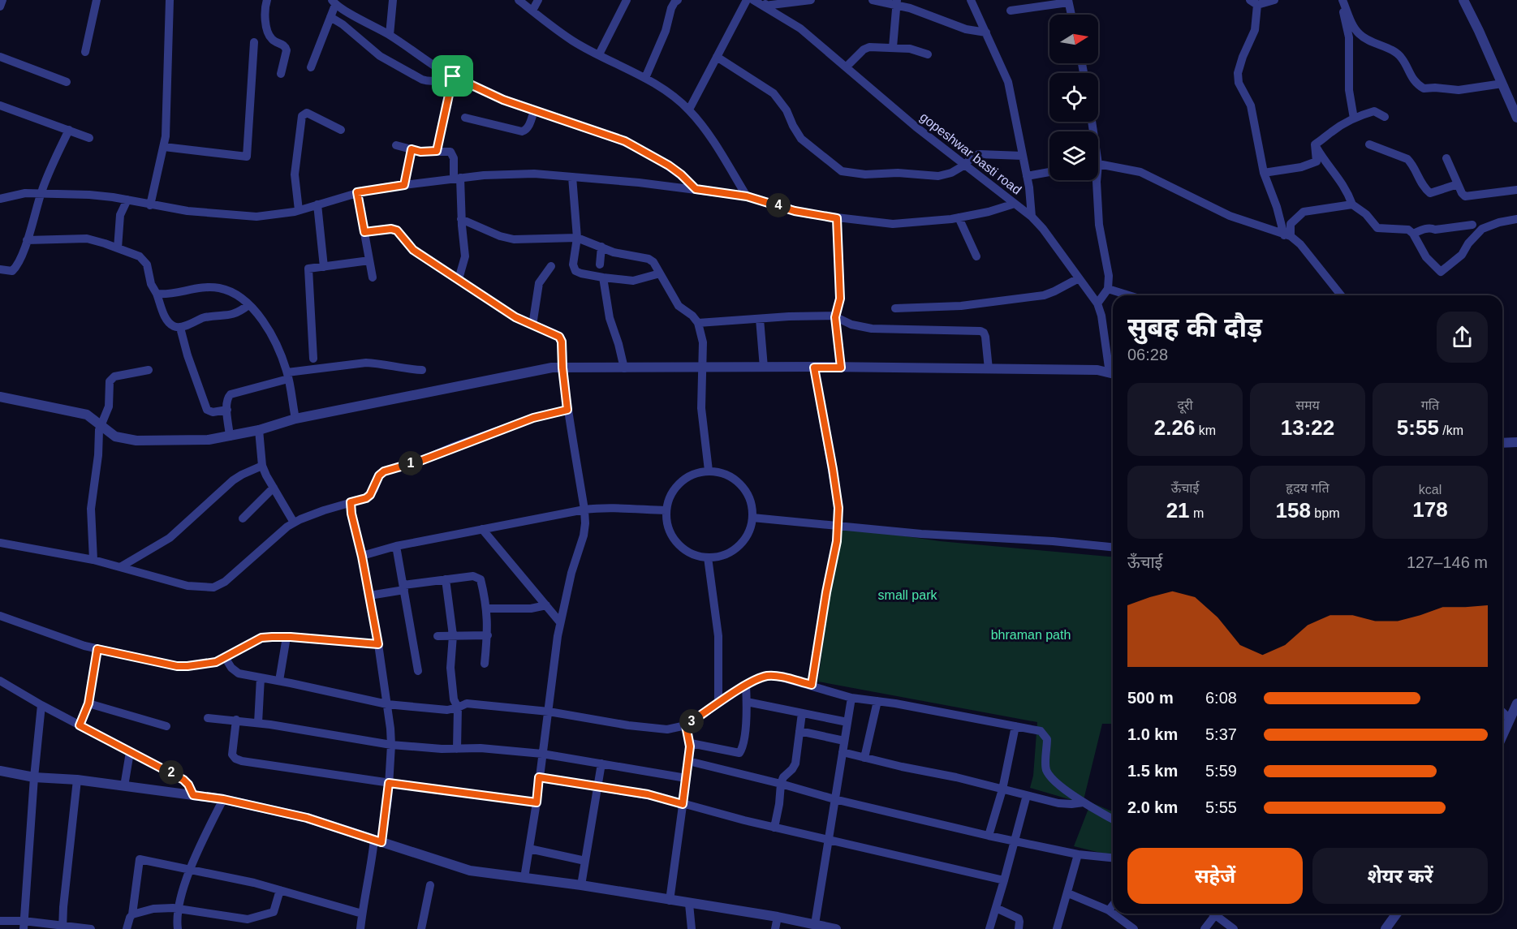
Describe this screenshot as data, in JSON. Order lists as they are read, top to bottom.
{
  "streets": {
    "street": ["gopeshwar basti road"]
  },
  "parks": ["small park", "bhraman path"],
  "north": "right",
  "page": {
    "pins": [
      "4",
      "1",
      "3",
      "2"
    ],
    "heading": ["सुबह की दौड़", "06:28"],
    "stats": [
      ["दूरी", "2.26 km"],
      ["समय", "13:22"],
      ["गति", "5:55 /km"],
      ["ऊँचाई", "21 m"],
      ["हृदय गति", "158 bpm"],
      ["kcal", "178"]
    ],
    "chart": ["ऊँचाई", "127–146 m"],
    "list": [
      {
        "name": "500 m",
        "note": "6:08"
      },
      {
        "name": "1.0 km",
        "note": "5:37"
      },
      {
        "name": "1.5 km",
        "note": "5:59"
      },
      {
        "name": "2.0 km",
        "note": "5:55"
      }
    ],
    "buttons": ["सहेजें", "शेयर करें"]
  }
}
